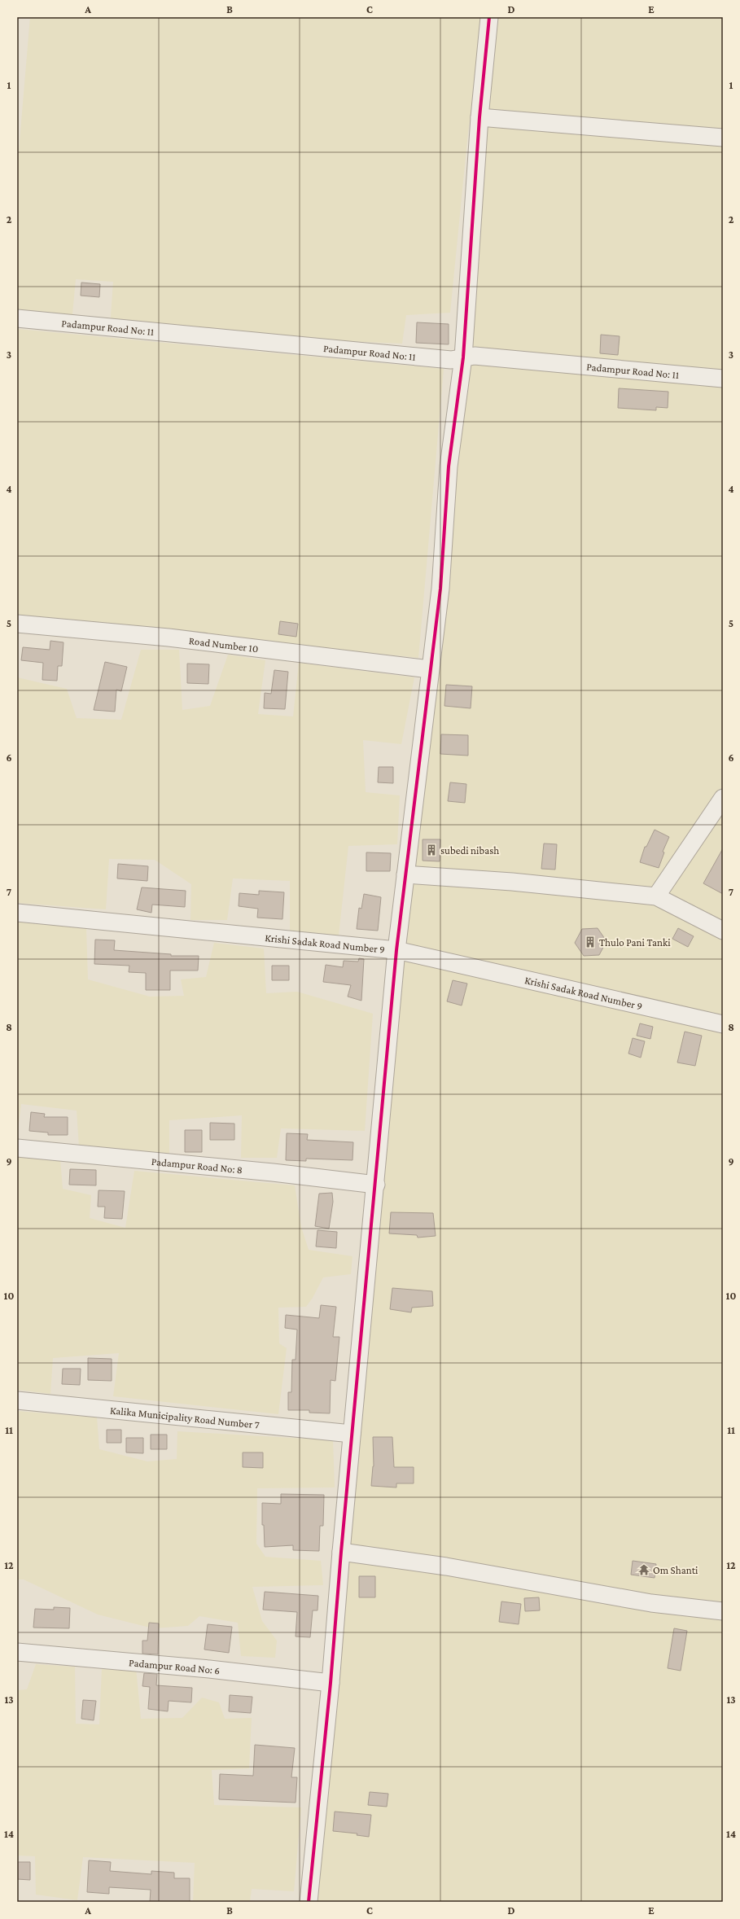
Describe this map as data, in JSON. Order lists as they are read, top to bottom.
{
  "streets": {
    "street": [
      "Padampur Road No: 11",
      "Road Number 10",
      "Krishi Sadak Road Number 9",
      "Padampur Road No: 8",
      "Kalika Municipality Road Number 7",
      "Padampur Road No: 6"
    ]
  },
  "places": {
    "building": ["subedi nibash", "Thulo Pani Tanki"],
    "temple": ["Om Shanti"]
  },
  "grid": {
    "columns": [
      "A",
      "B",
      "C",
      "D",
      "E"
    ],
    "rows": [
      "1",
      "2",
      "3",
      "4",
      "5",
      "6",
      "7",
      "8",
      "9",
      "10",
      "11",
      "12",
      "13",
      "14"
    ]
  }
}
